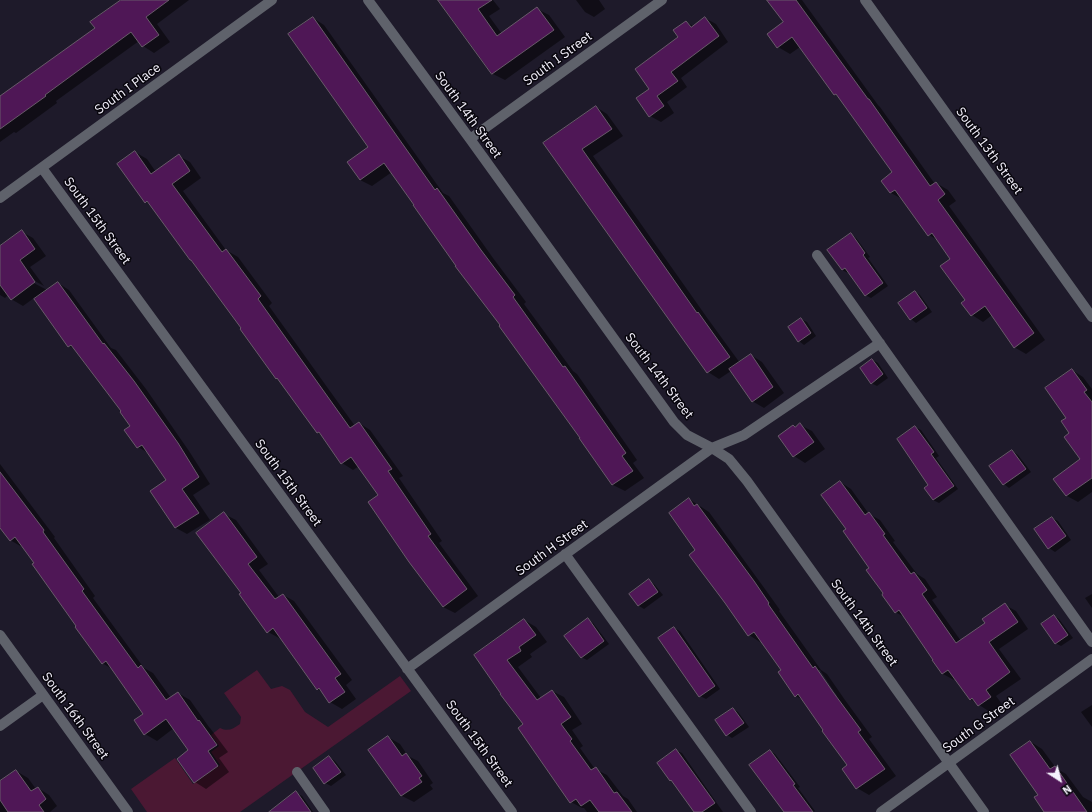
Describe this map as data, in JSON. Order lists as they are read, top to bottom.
{
  "streets": {
    "street": [
      "South I Street",
      "South I Place",
      "South 14th Street",
      "South 13th Street",
      "South 15th Street",
      "South H Street",
      "South 16th Street",
      "South G Street"
    ]
  },
  "crossings": [
    ["South I Street", "South 14th Street"],
    ["South I Place", "South 15th Street"],
    ["South 14th Street", "South H Street"],
    ["South 14th Street", "South G Street"],
    ["South 15th Street", "South H Street"]
  ],
  "north": "bottom right"
}
